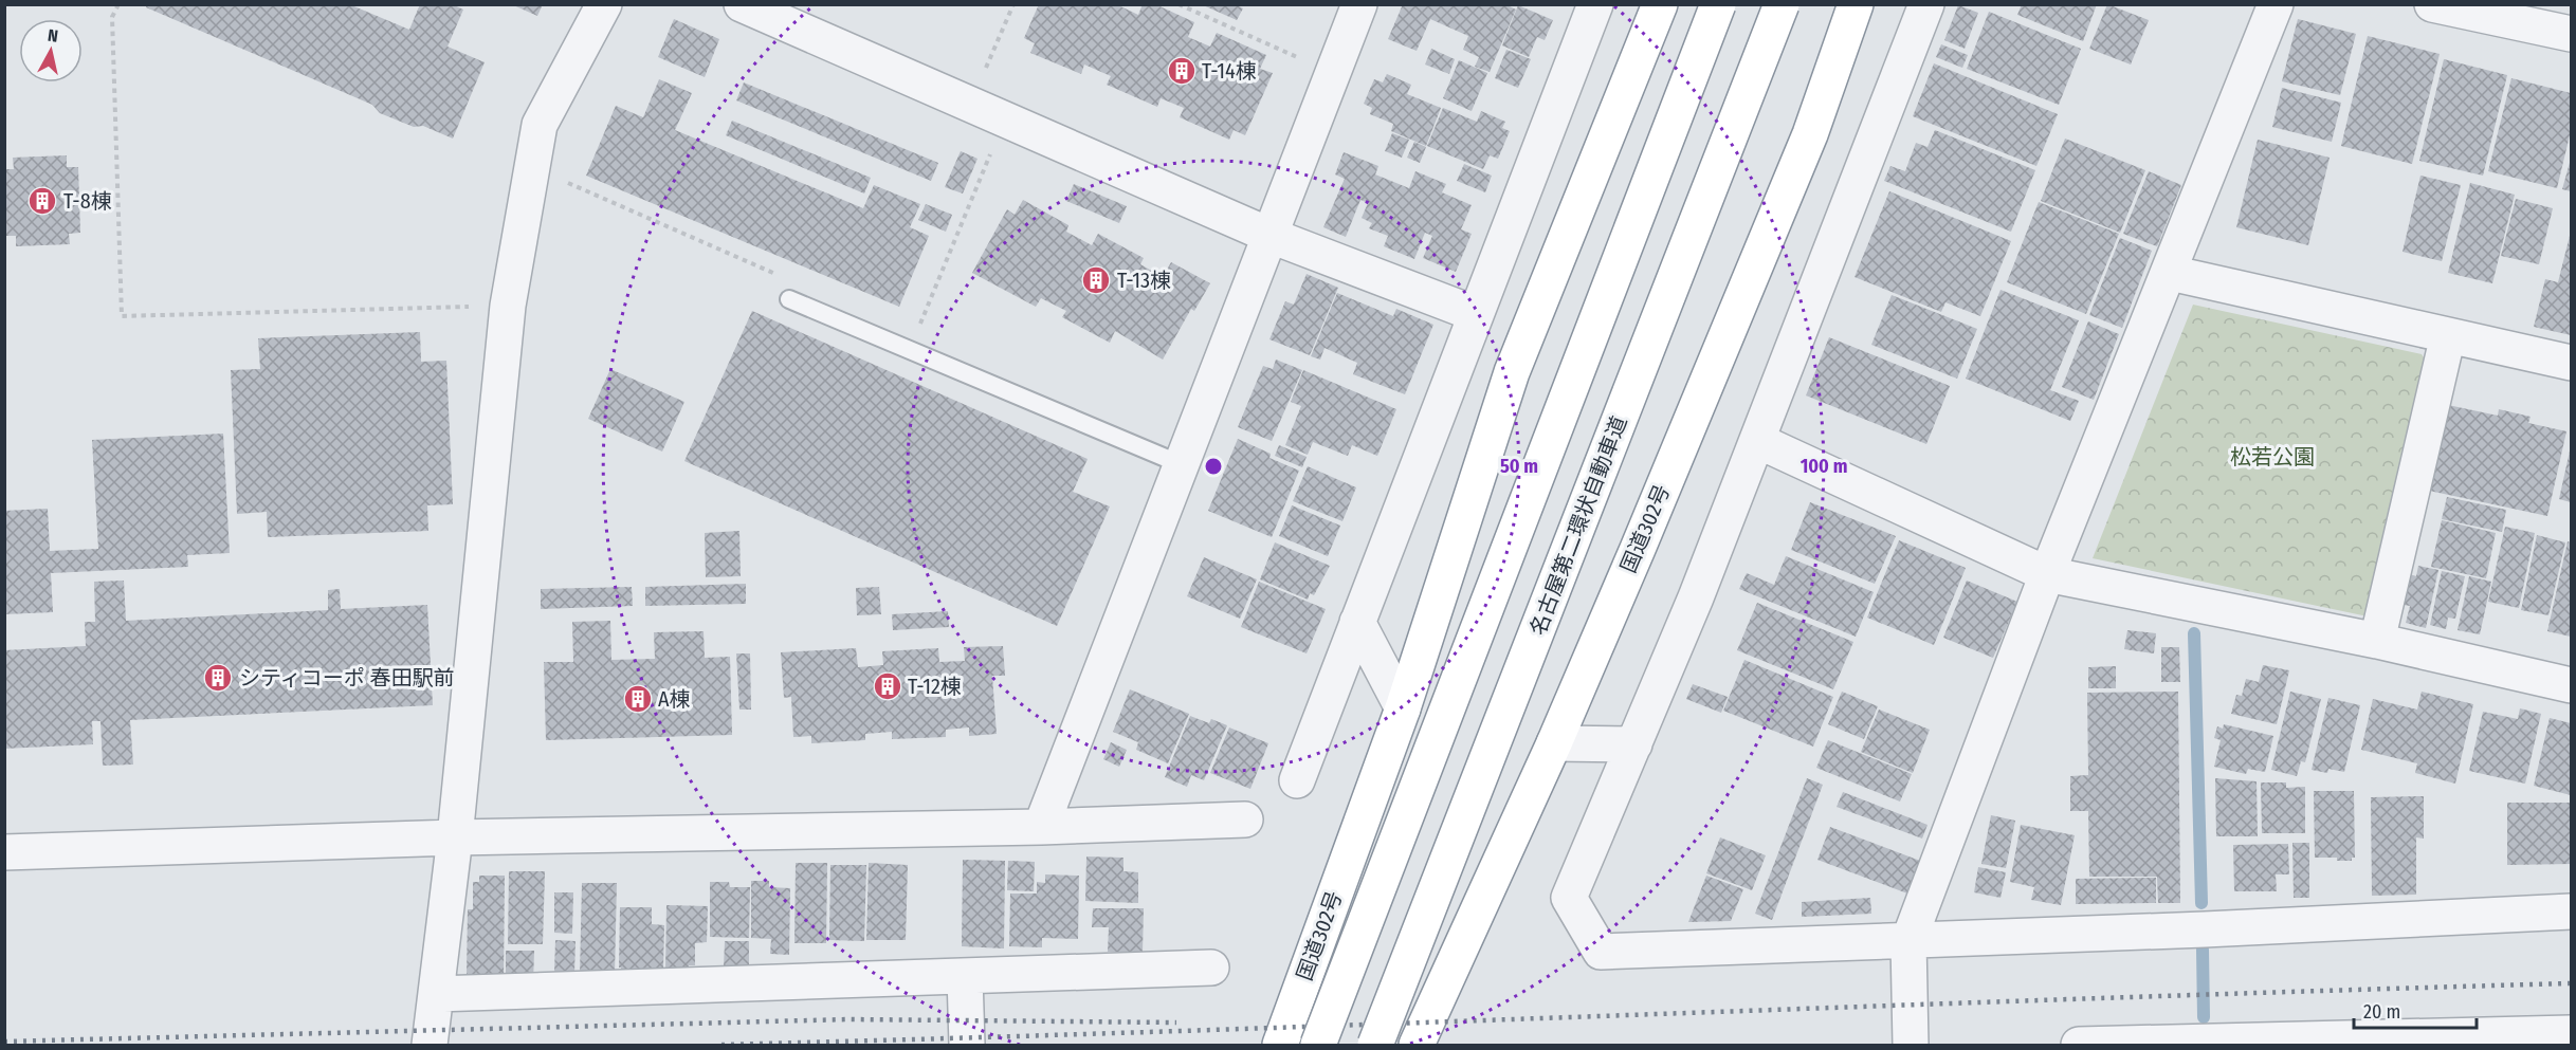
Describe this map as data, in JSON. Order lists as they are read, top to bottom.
{
  "streets": {
    "highway": ["名古屋第二環状自動車道", "国道302号"]
  },
  "parks": ["松若公園"],
  "places": {
    "building": [
      "T-14棟",
      "T-8棟",
      "T-13棟",
      "シティコーポ 春田駅前",
      "T-12棟",
      "A棟"
    ]
  },
  "scale_bar": "20 m",
  "north": "top",
  "rings": ["50 m", "100 m"]
}
